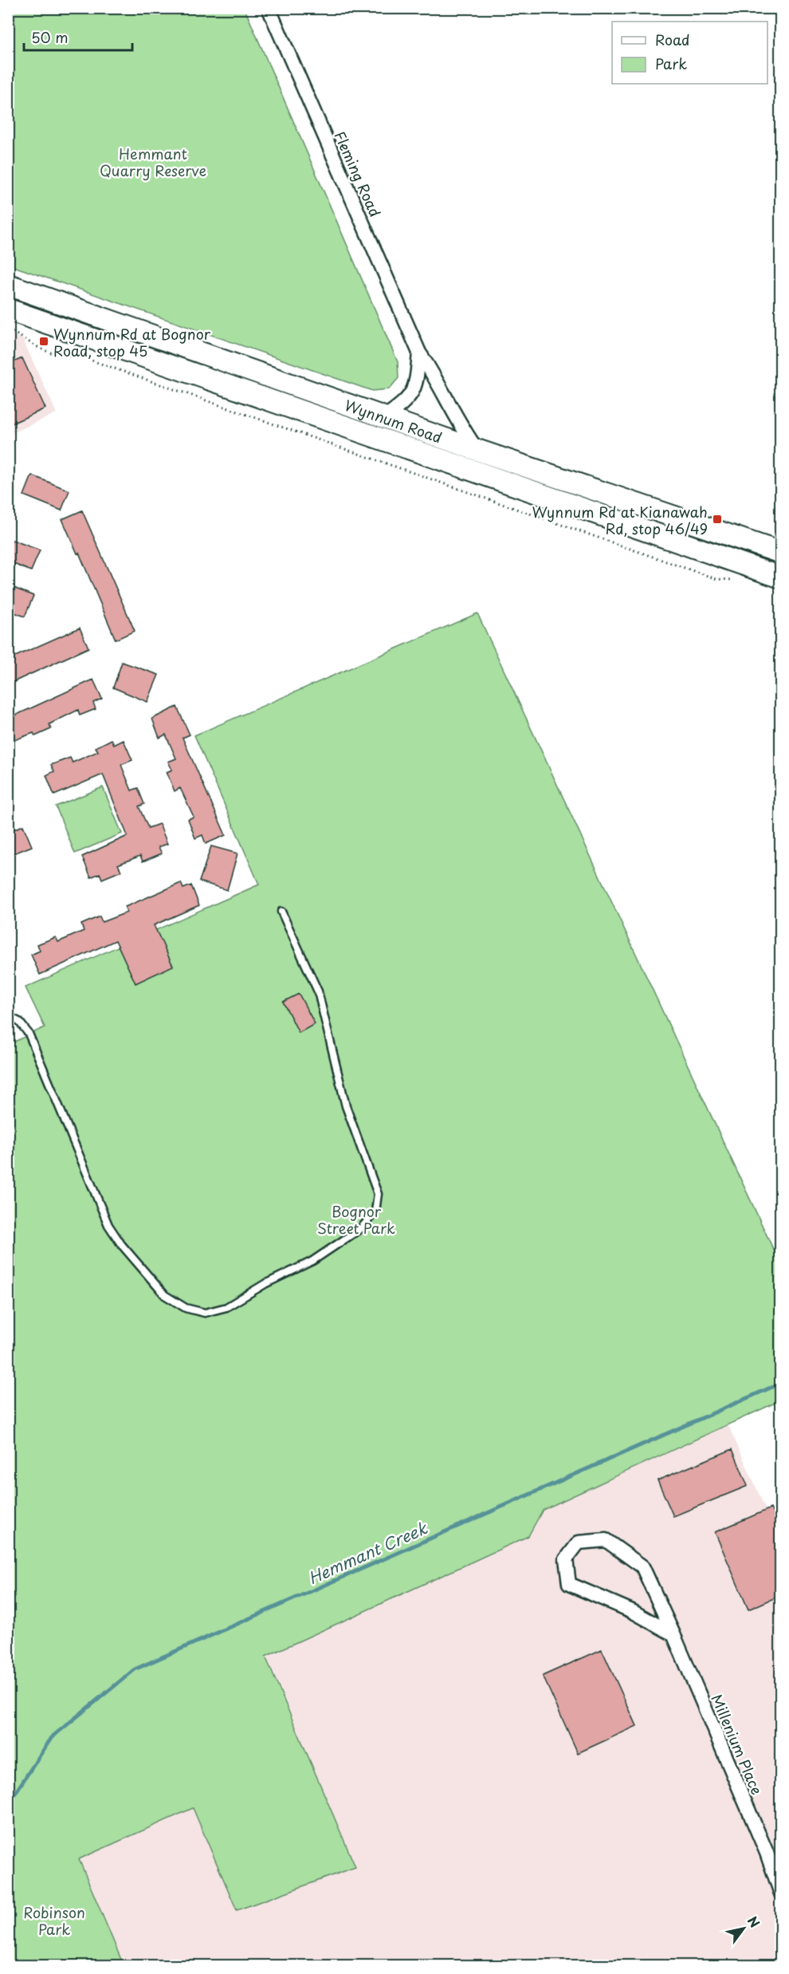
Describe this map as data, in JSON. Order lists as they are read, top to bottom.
{
  "streets": {
    "main road": ["Wynnum Road"],
    "street": ["Fleming Road", "Millenium Place"]
  },
  "crossings": [
    ["Fleming Road", "Wynnum Road"]
  ],
  "water": ["Hemmant Creek"],
  "parks": ["Hemmant Quarry Reserve", "Bognor Street Park", "Robinson Park"],
  "places": {
    "transit": ["Wynnum Rd at Bognor Road, stop 45", "Wynnum Rd at Kianawah Rd, stop 46/49"]
  },
  "legend": ["Road", "Park"],
  "scale_bar": "50 m",
  "north": "top right"
}
